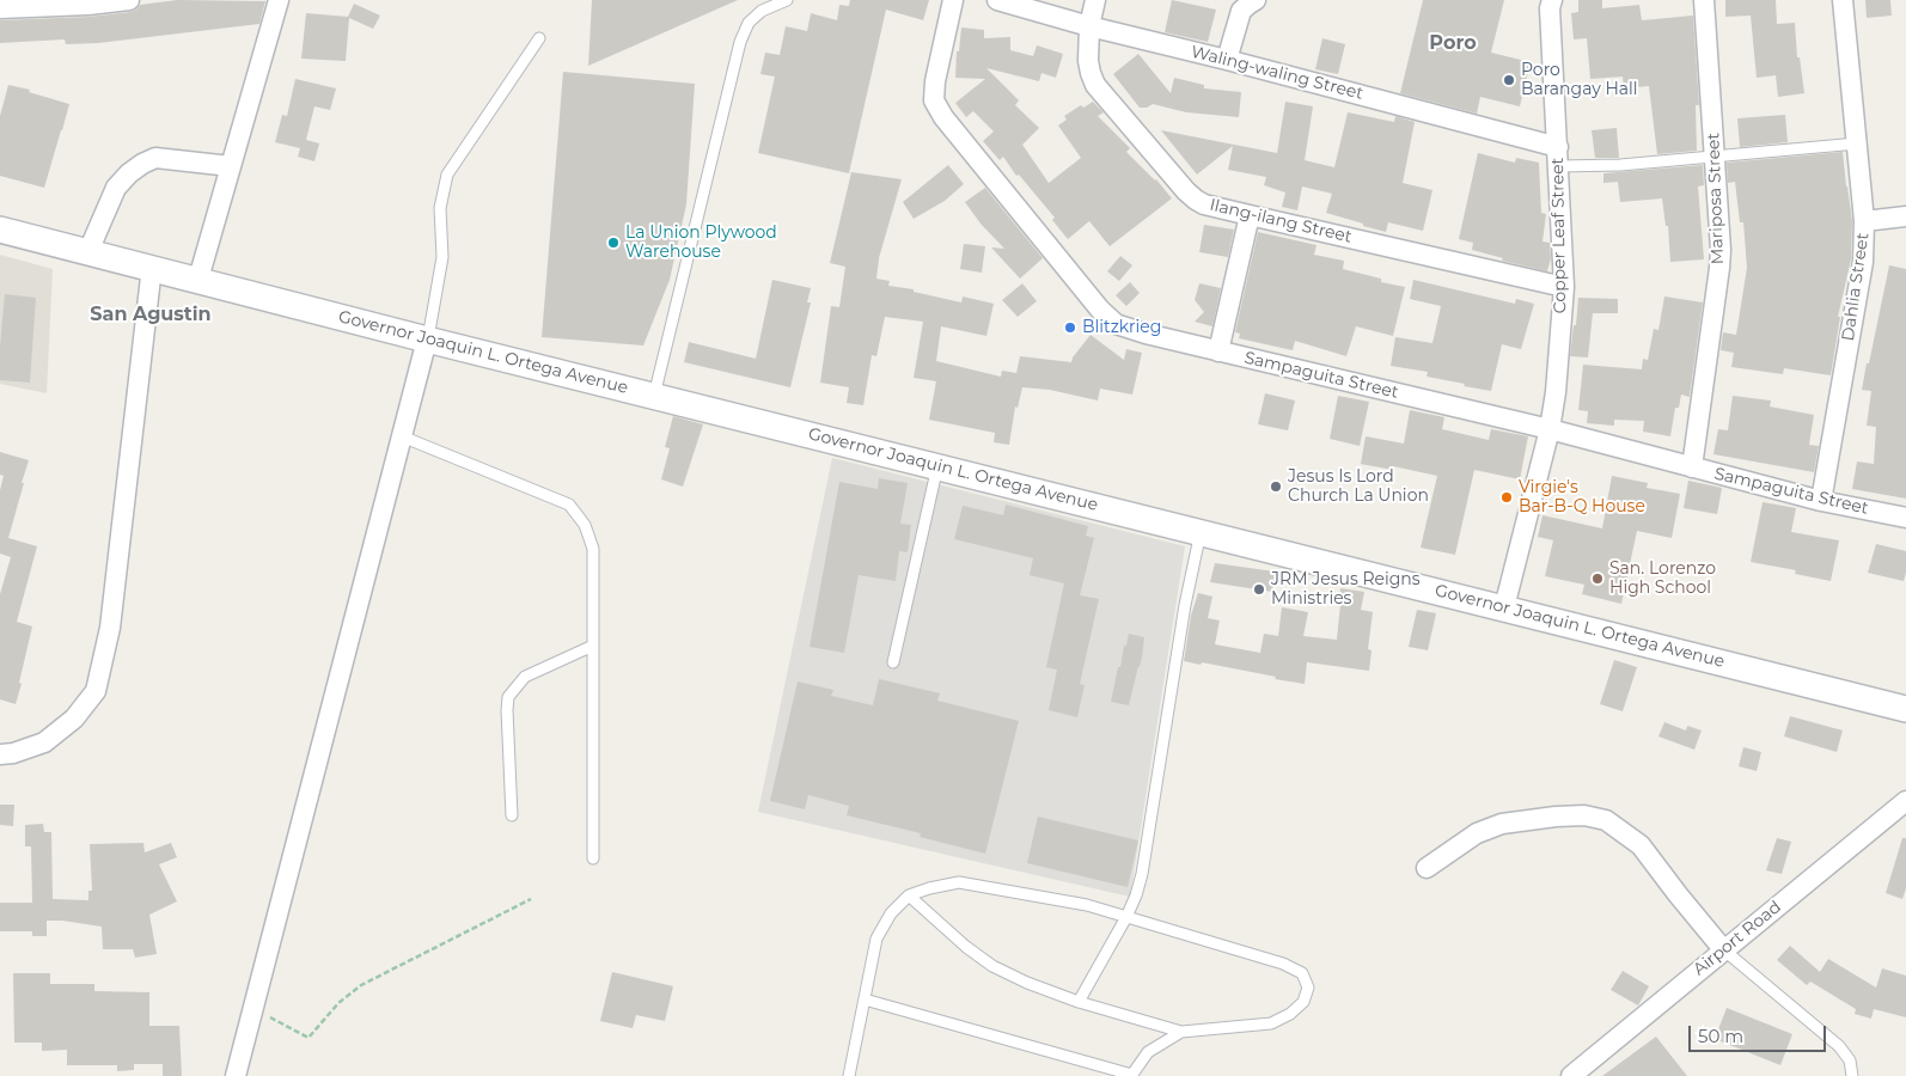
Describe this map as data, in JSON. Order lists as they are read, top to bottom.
{
  "streets": {
    "street": [
      "Waling-waling Street",
      "Mariposa Street",
      "Ilang-ilang Street",
      "Copper Leaf Street",
      "Dahlia Street",
      "Governor Joaquin L. Ortega Avenue",
      "Sampaguita Street",
      "Airport Road"
    ]
  },
  "crossings": [
    ["Waling-waling Street", "Ilang-ilang Street"],
    ["Waling-waling Street", "Copper Leaf Street"],
    ["Mariposa Street", "Sampaguita Street"],
    ["Ilang-ilang Street", "Copper Leaf Street"],
    ["Copper Leaf Street", "Governor Joaquin L. Ortega Avenue"],
    ["Copper Leaf Street", "Sampaguita Street"],
    ["Dahlia Street", "Sampaguita Street"]
  ],
  "districts": ["Poro", "San Agustin"],
  "places": [
    "Poro Barangay Hall",
    "La Union Plywood Warehouse",
    "Blitzkrieg",
    "Jesus Is Lord Church La Union",
    "Virgie's Bar-B-Q House",
    "San. Lorenzo High School",
    "JRM Jesus Reigns Ministries"
  ],
  "scale_bar": "50 m"
}
